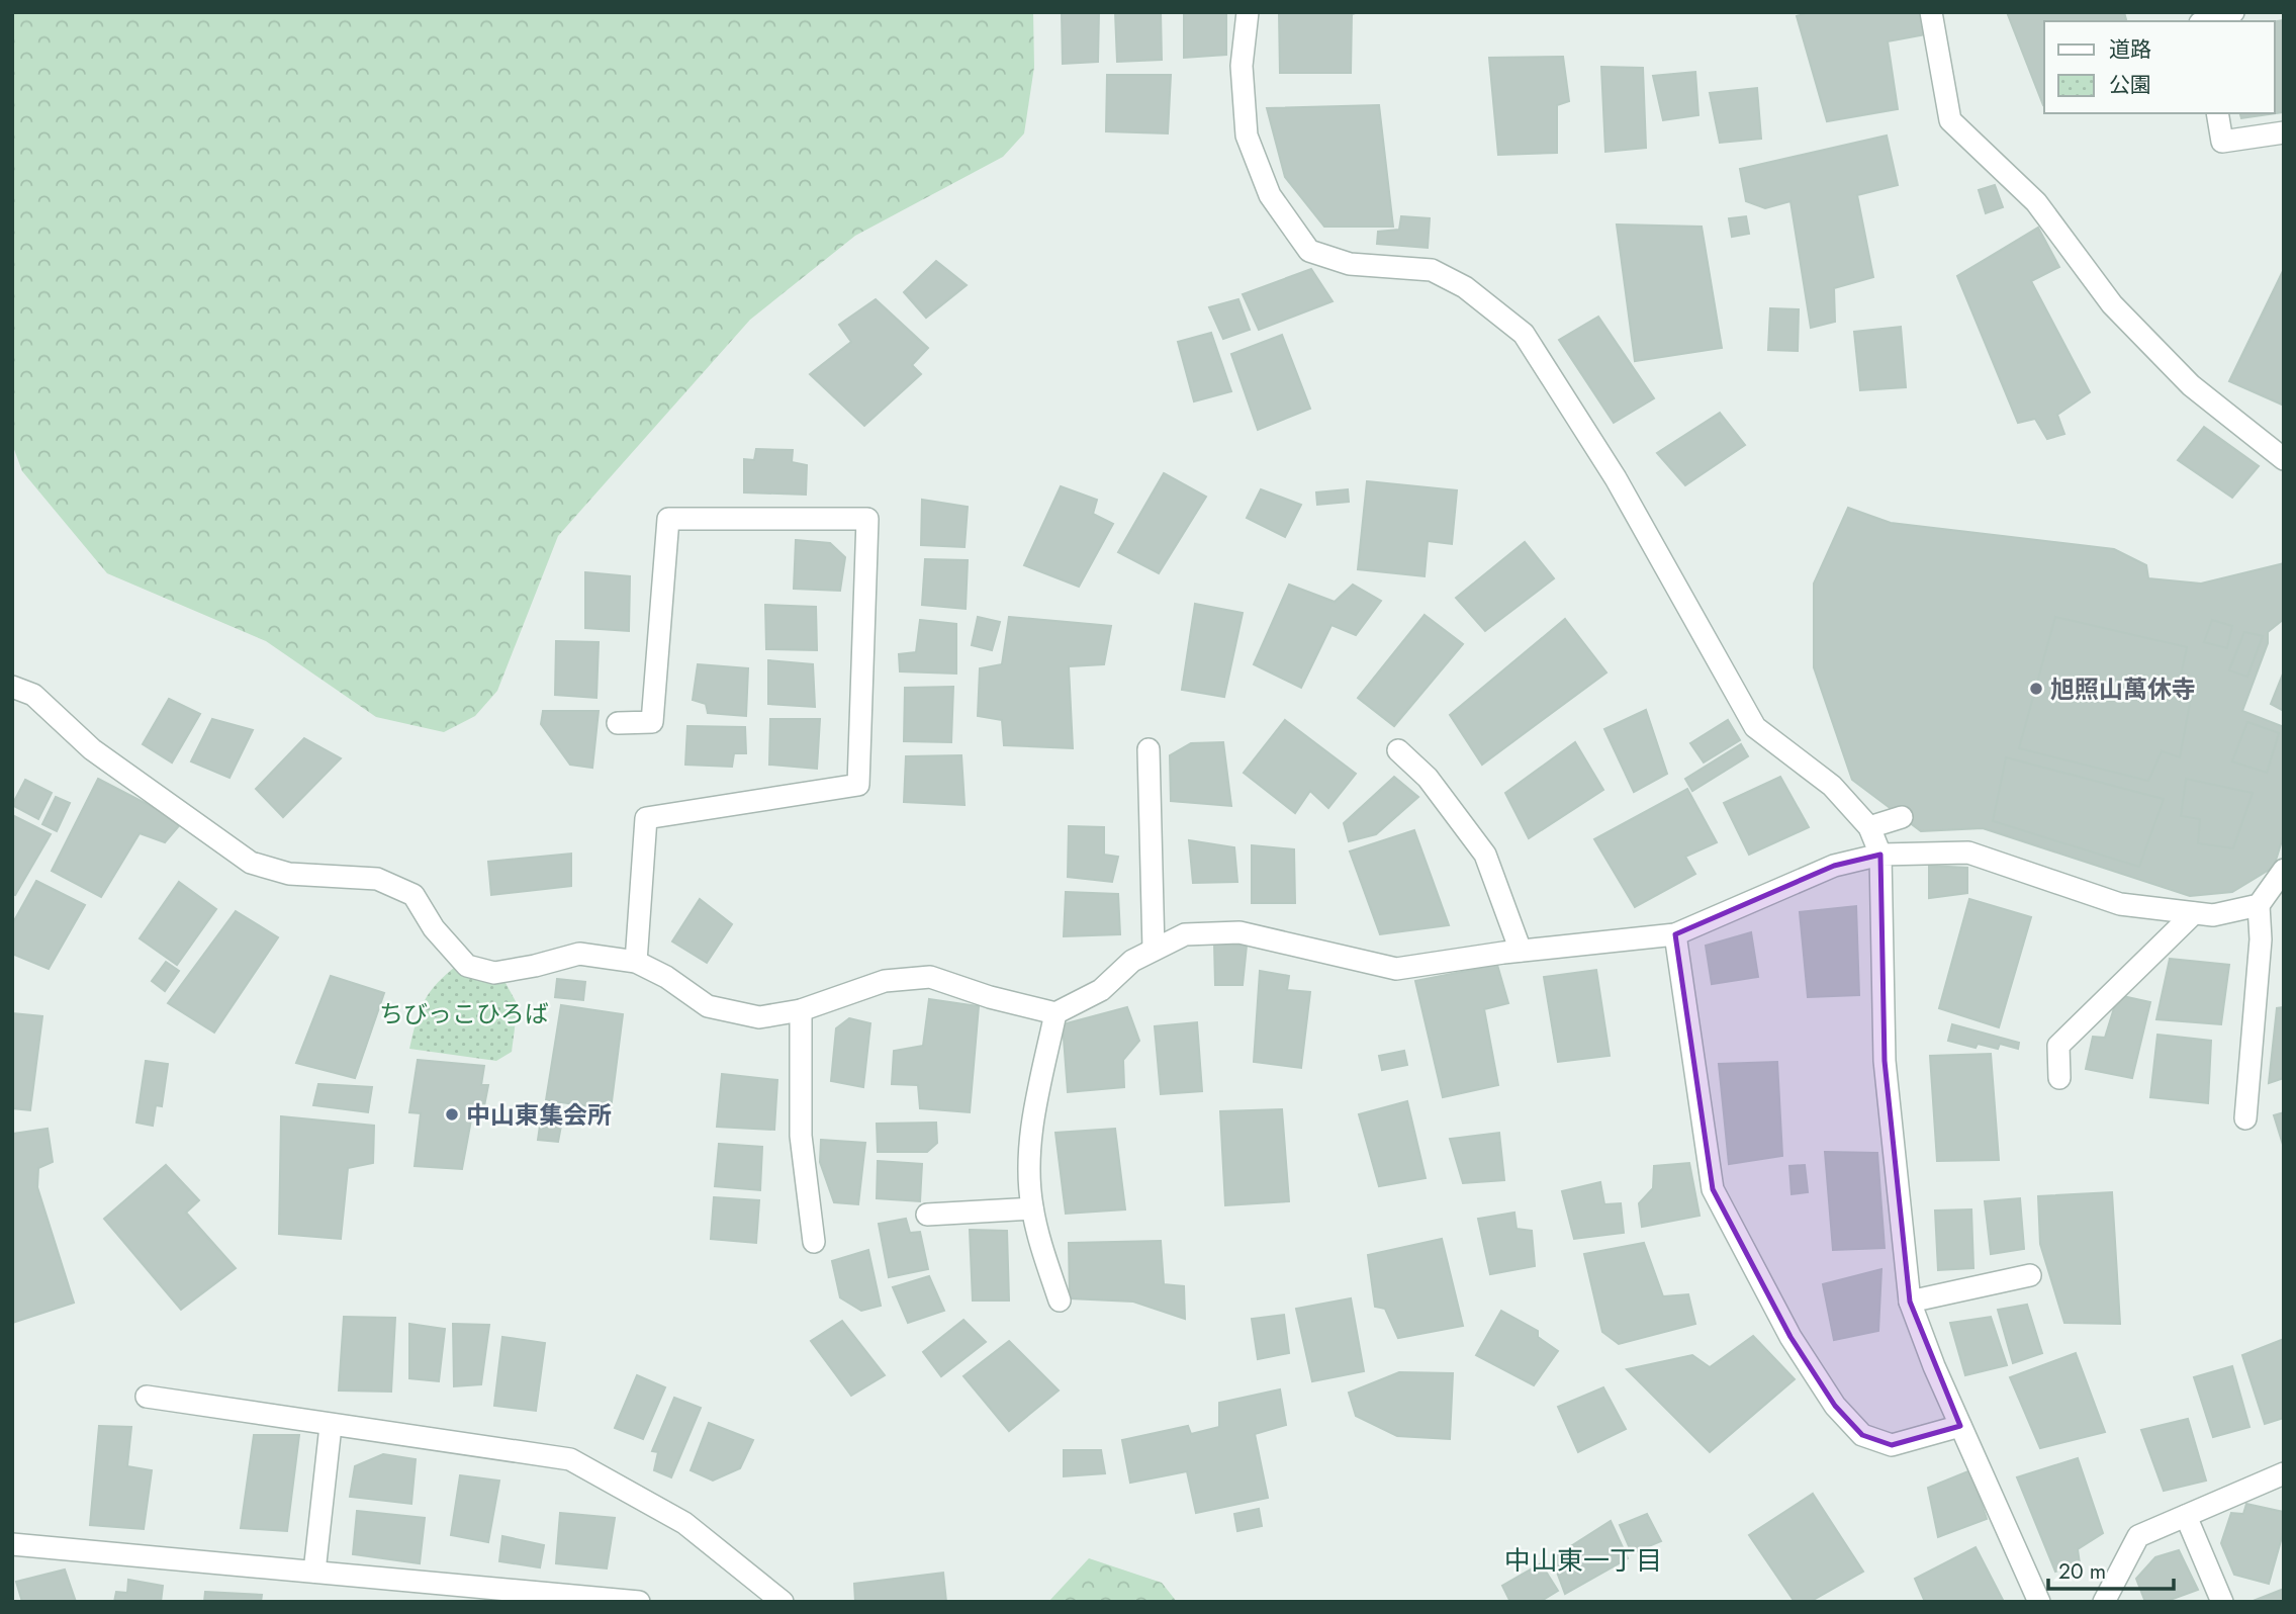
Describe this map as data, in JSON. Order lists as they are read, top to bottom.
{
  "districts": ["中山東一丁目"],
  "parks": ["ちびっこひろば"],
  "places": ["旭照山萬休寺", "中山東集会所"],
  "legend": ["道路", "公園"],
  "scale_bar": "20 m"
}
